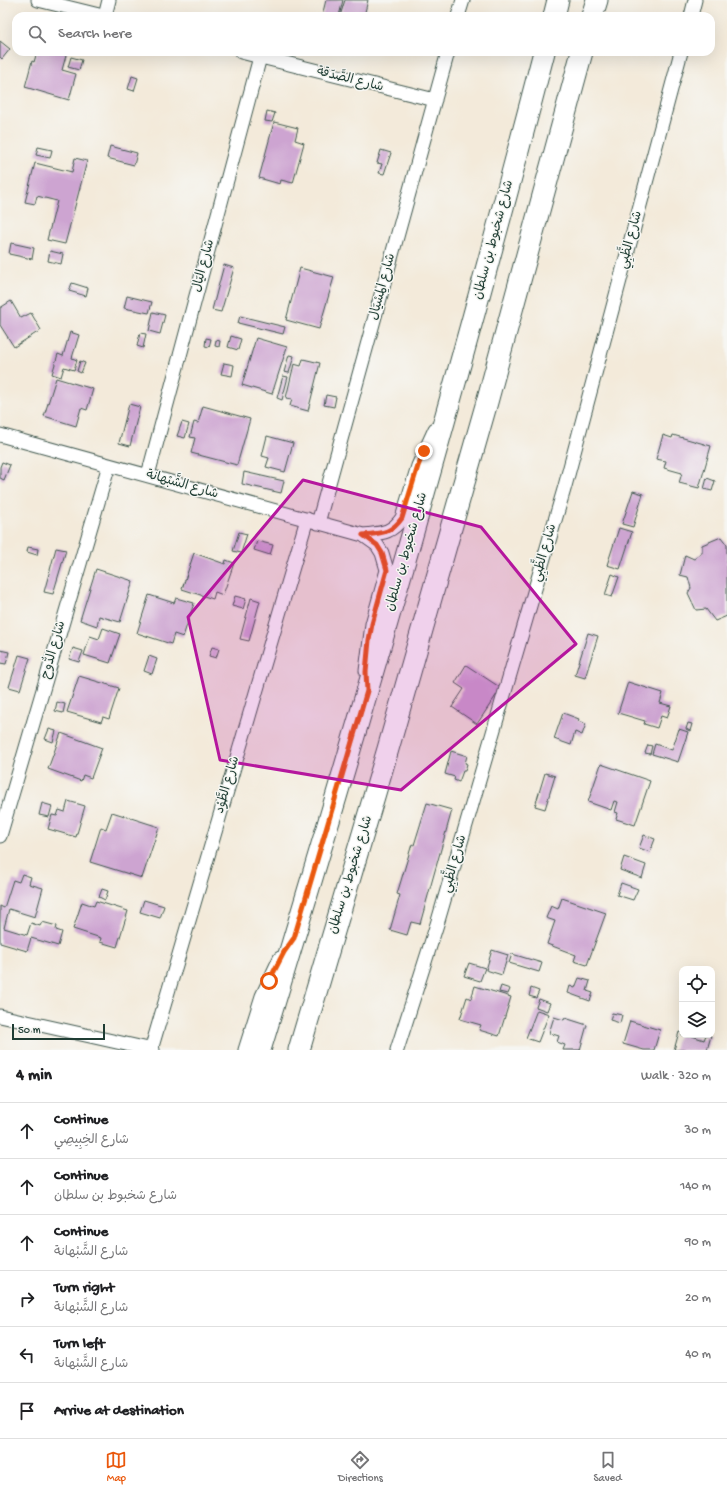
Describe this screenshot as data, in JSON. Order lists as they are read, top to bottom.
{
  "streets": {
    "main road": ["شارع شخبوط بن سلطان"],
    "street": [
      "شارع الصَّدَقة",
      "شارع الظَّبِي",
      "شارع اليَال",
      "شارع المِسْيَال",
      "شارع الشَّبْهانة",
      "شارع الدُّوح",
      "شارع الطَّوْد"
    ]
  },
  "crossings": [
    ["شارع الصَّدَقة", "شارع اليَال"],
    ["شارع الصَّدَقة", "شارع المِسْيَال"],
    ["شارع شخبوط بن سلطان", "شارع الشَّبْهانة"],
    ["شارع اليَال", "شارع الشَّبْهانة"],
    ["شارع المِسْيَال", "شارع الشَّبْهانة"],
    ["شارع المِسْيَال", "شارع الطَّوْد"],
    ["شارع الشَّبْهانة", "شارع الدُّوح"],
    ["شارع الشَّبْهانة", "شارع الطَّوْد"]
  ],
  "scale_bar": "50 m",
  "page": {
    "search": "Search here",
    "scale": "50 m",
    "heading": ["4 min", "Walk · 320 m"],
    "list": [
      ["Continue", "شارع الخِبِيصِي", "30 m"],
      ["Continue", "شارع شخبوط بن سلطان", "140 m"],
      ["Continue", "شارع الشَّبْهانة", "90 m"],
      ["Turn right", "شارع الشَّبْهانة", "20 m"],
      ["Turn left", "شارع الشَّبْهانة", "40 m"],
      "Arrive at destination"
    ],
    "nav": ["Map", "Directions", "Saved"]
  }
}
